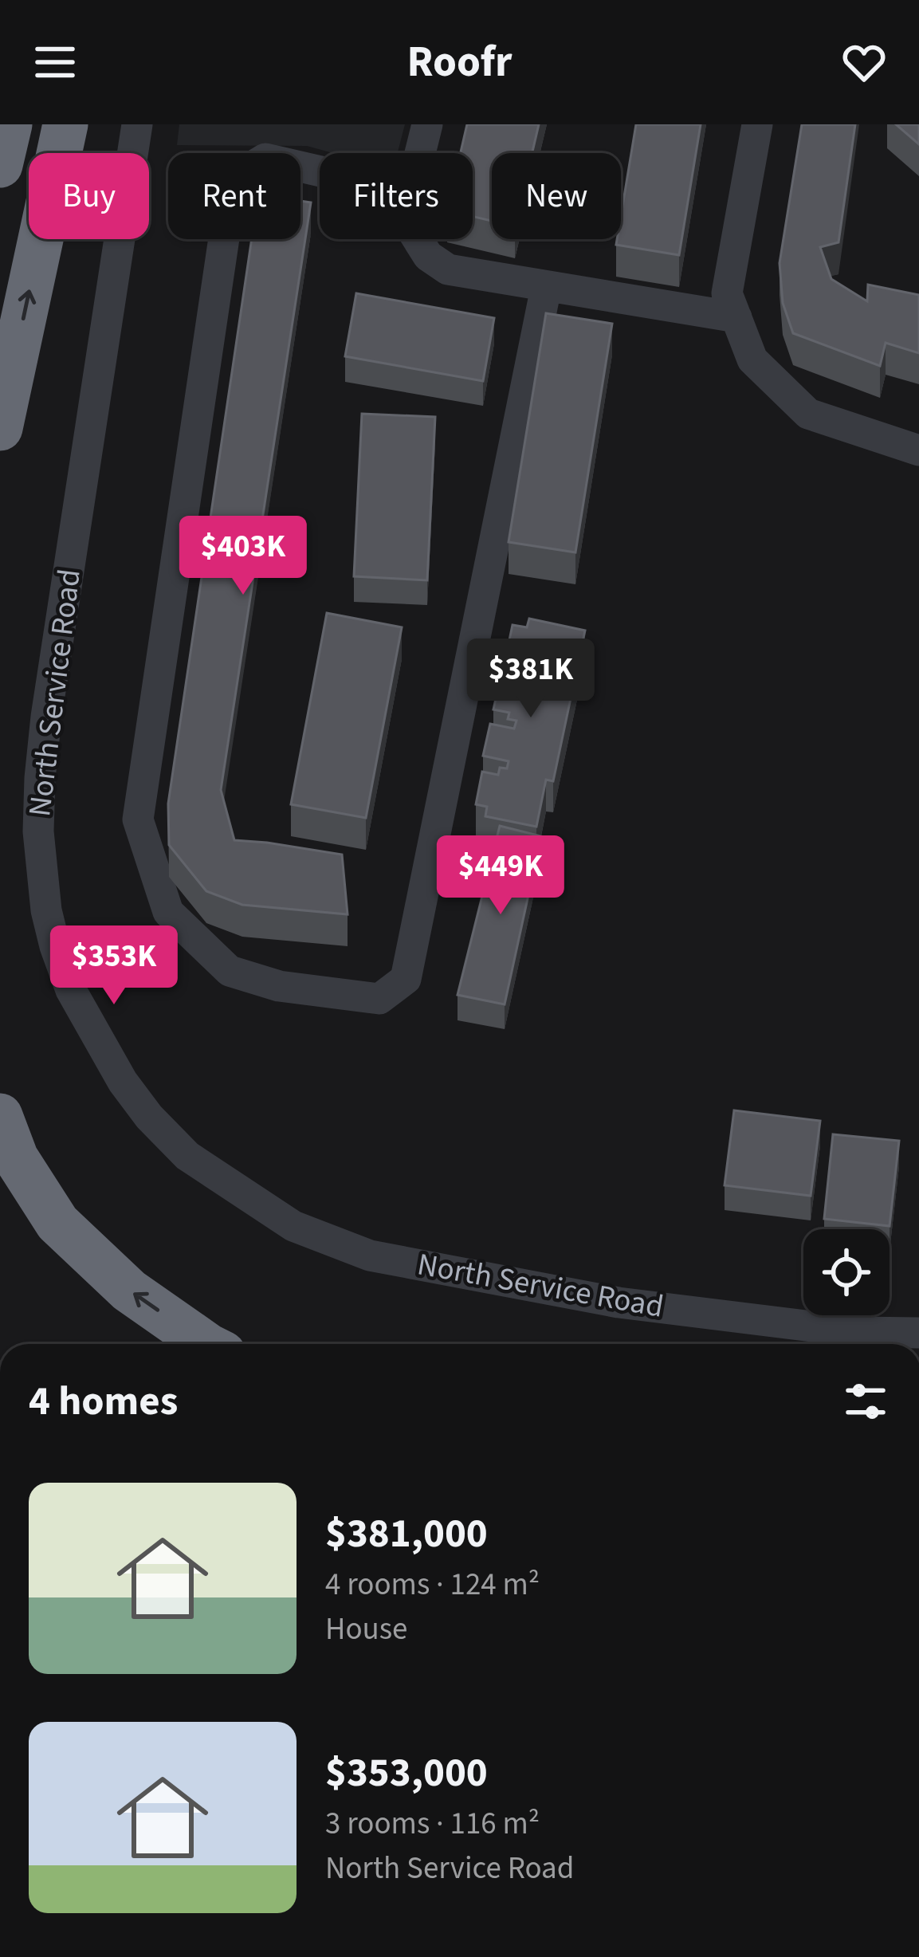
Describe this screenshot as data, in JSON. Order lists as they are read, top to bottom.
{
  "streets": {
    "street": ["North Service Road"]
  },
  "page": {
    "header": "Roofr",
    "chip": [
      "Buy",
      "Rent",
      "Filters",
      "New"
    ],
    "price": [
      "$403K",
      "$381K",
      "$449K",
      "$353K"
    ],
    "heading": "4 homes",
    "list": [
      {
        "name": "$381,000",
        "note": "4 rooms · 124 m² · House"
      },
      {
        "name": "$353,000",
        "note": "3 rooms · 116 m² · North Service Road"
      }
    ]
  }
}
